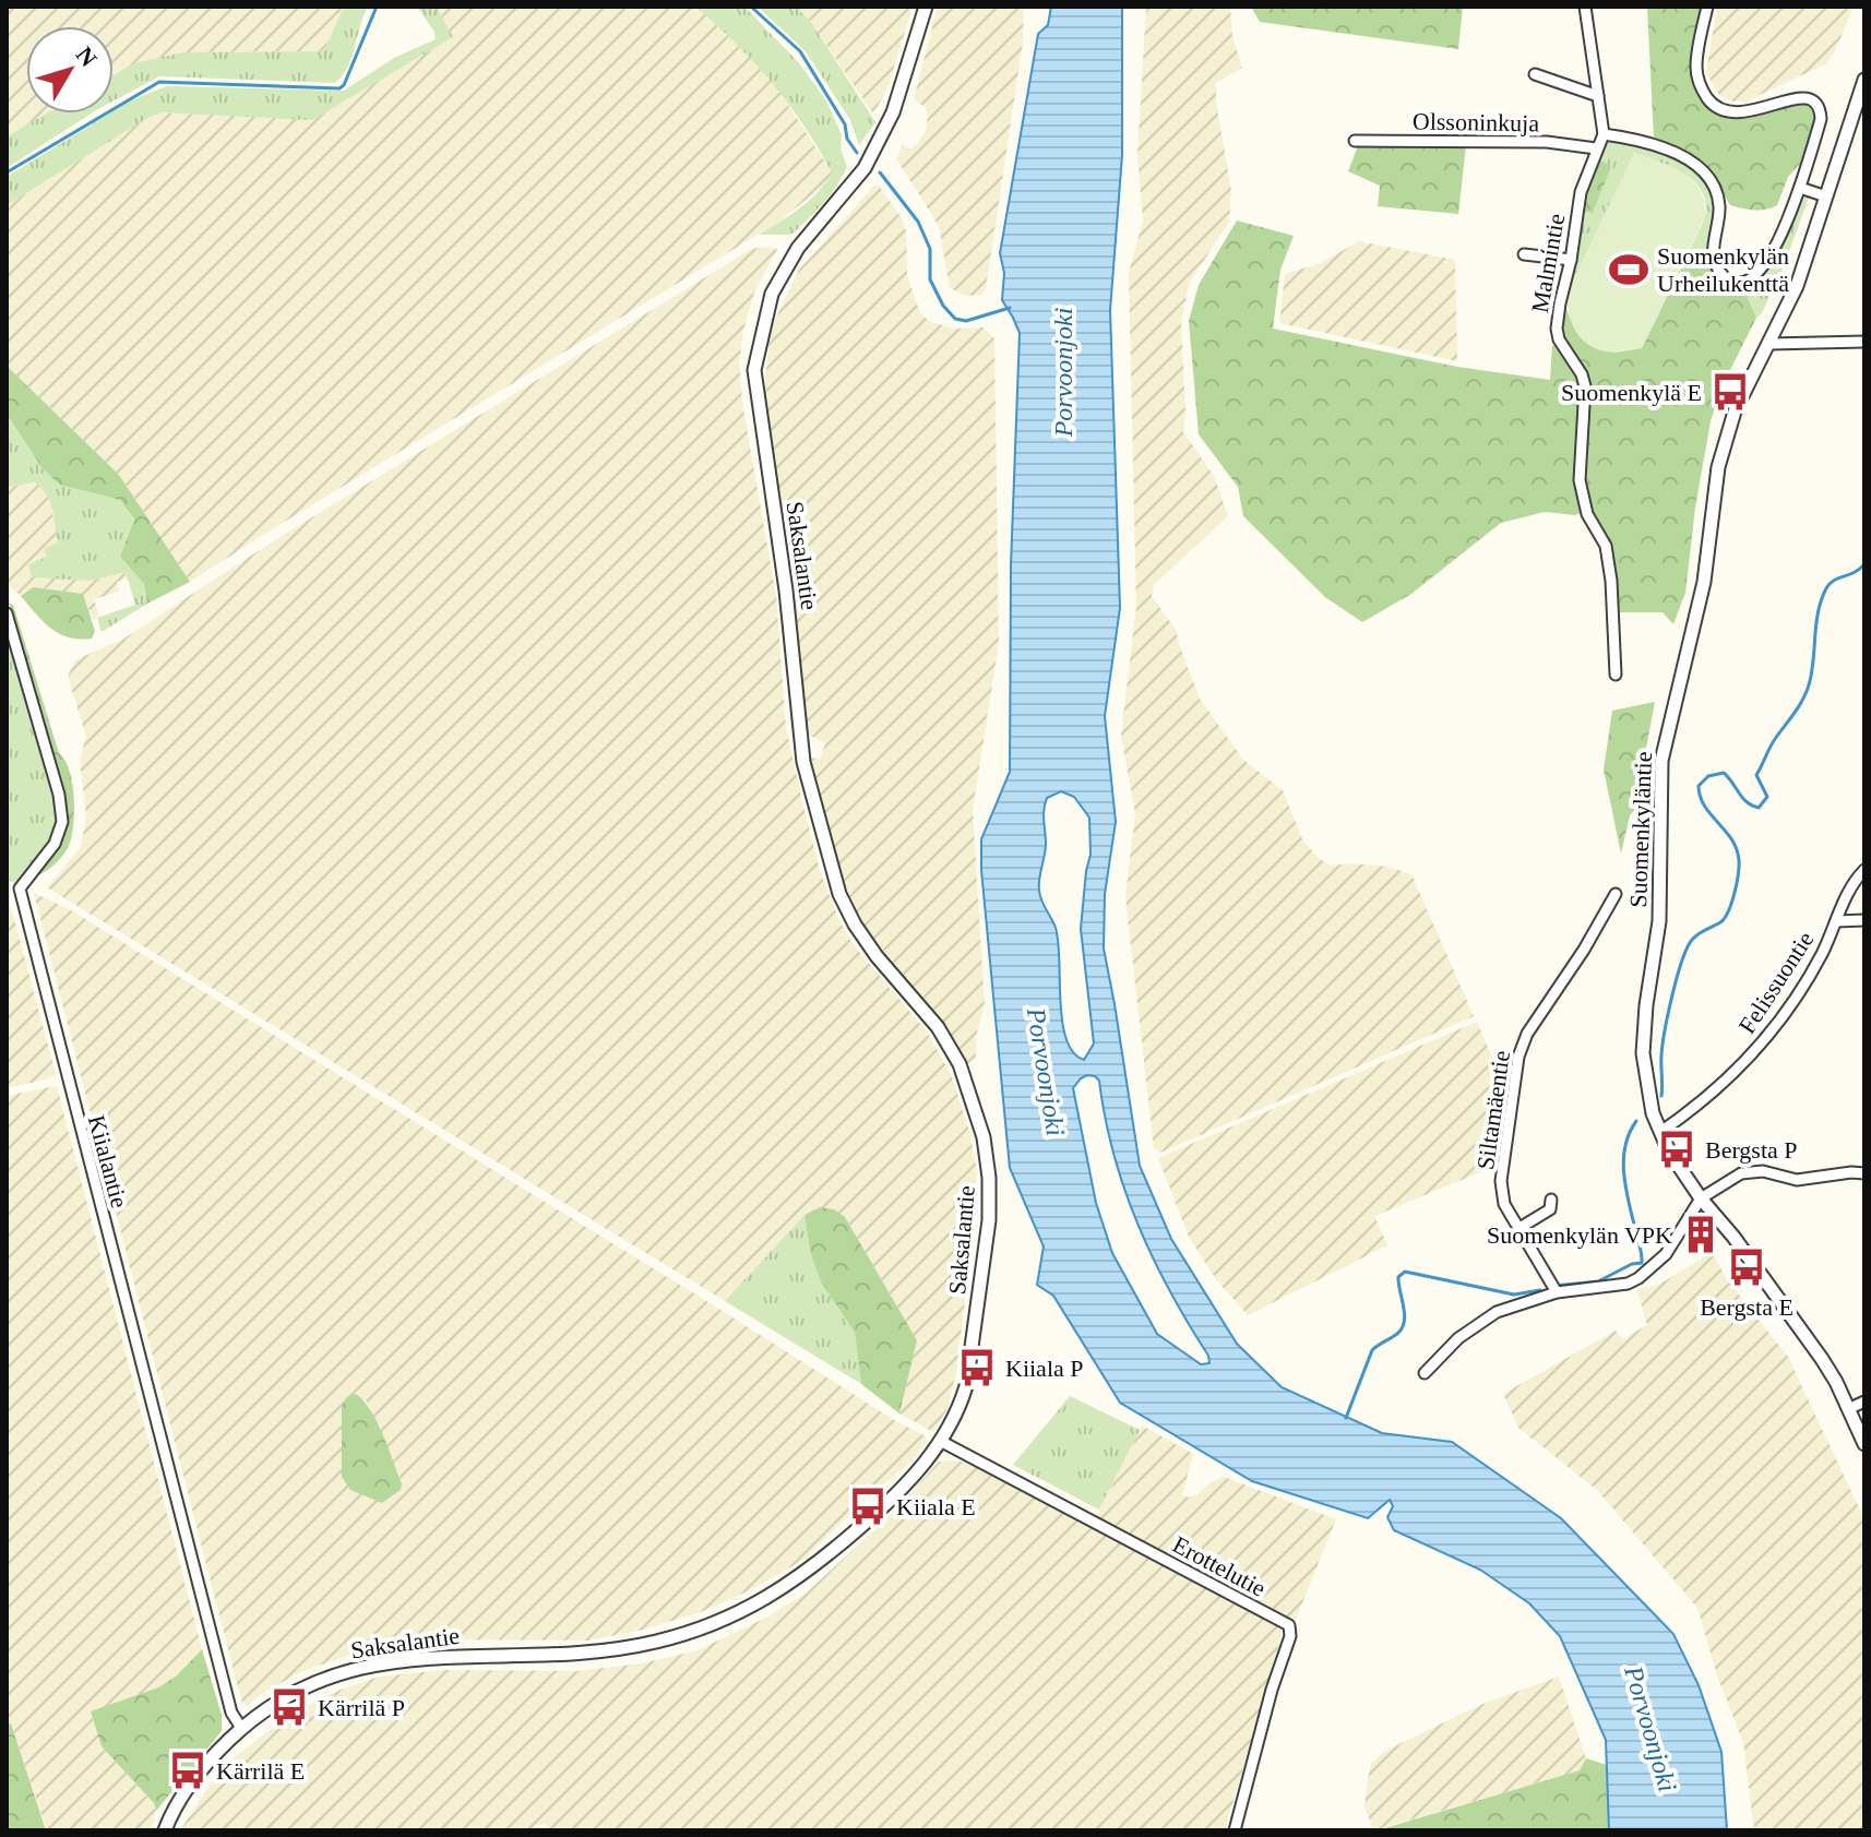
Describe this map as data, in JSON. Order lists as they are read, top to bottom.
{
  "streets": {
    "street": [
      "Olssoninkuja",
      "Malmintie",
      "Saksalantie",
      "Suomenkyläntie",
      "Felissuontie",
      "Siltamäentie",
      "Kiialantie",
      "Erottelutie"
    ]
  },
  "crossings": [
    ["Olssoninkuja", "Malmintie"],
    ["Saksalantie", "Kiialantie"],
    ["Saksalantie", "Erottelutie"],
    ["Suomenkyläntie", "Felissuontie"]
  ],
  "water": ["Porvoonjoki"],
  "places": {
    "sports": ["Suomenkylän Urheilukenttä"],
    "bus stop": [
      "Suomenkylä E",
      "Bergsta P",
      "Bergsta E",
      "Kiiala P",
      "Kiiala E",
      "Kärrilä P",
      "Kärrilä E"
    ],
    "building": ["Suomenkylän VPK"]
  },
  "north": "top right"
}
